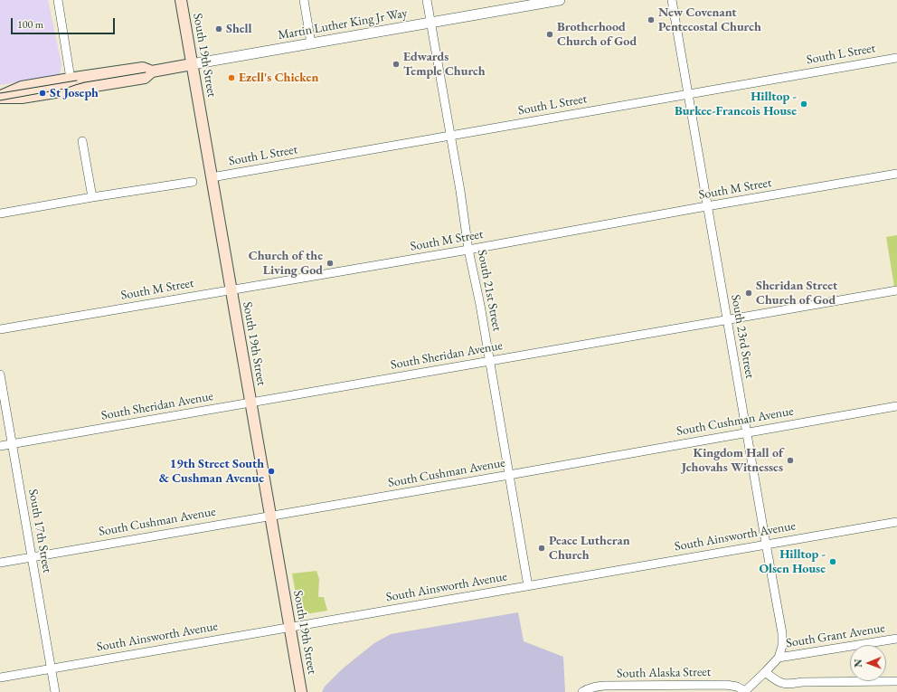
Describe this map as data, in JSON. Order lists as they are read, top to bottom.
{
  "streets": {
    "main road": ["Martin Luther King Jr Way", "South 19th Street"],
    "street": [
      "South L Street",
      "South M Street",
      "South 21st Street",
      "South 23rd Street",
      "South Sheridan Avenue",
      "South Cushman Avenue",
      "South 17th Street",
      "South Ainsworth Avenue",
      "South Grant Avenue",
      "South Alaska Street"
    ]
  },
  "crossings": [
    ["Martin Luther King Jr Way", "South 19th Street"],
    ["Martin Luther King Jr Way", "South 21st Street"],
    ["South L Street", "South 19th Street"],
    ["South L Street", "South 21st Street"],
    ["South L Street", "South 23rd Street"],
    ["South 19th Street", "South M Street"],
    ["South 19th Street", "South Sheridan Avenue"],
    ["South 19th Street", "South Cushman Avenue"],
    ["South 19th Street", "South Ainsworth Avenue"],
    ["South M Street", "South 21st Street"],
    ["South M Street", "South 23rd Street"],
    ["South 21st Street", "South Sheridan Avenue"],
    ["South 21st Street", "South Cushman Avenue"],
    ["South 21st Street", "South Ainsworth Avenue"],
    ["South 23rd Street", "South Sheridan Avenue"],
    ["South 23rd Street", "South Cushman Avenue"],
    ["South 23rd Street", "South Ainsworth Avenue"],
    ["South 23rd Street", "South Grant Avenue"],
    ["South Sheridan Avenue", "South 17th Street"],
    ["South Cushman Avenue", "South 17th Street"],
    ["South 17th Street", "South Ainsworth Avenue"]
  ],
  "places": [
    "New Covenant Pentecostal Church",
    "Shell",
    "Brotherhood Church of God",
    "Edwards Temple Church",
    "Ezell's Chicken",
    "St Joseph",
    "Hilltop - Burkee-Francois House",
    "Church of the Living God",
    "Sheridan Street Church of God",
    "Kingdom Hall of Jehovahs Witnesses",
    "19th Street South & Cushman Avenue",
    "Peace Lutheran Church",
    "Hilltop - Olsen House"
  ],
  "scale_bar": "100 m",
  "north": "left"
}
